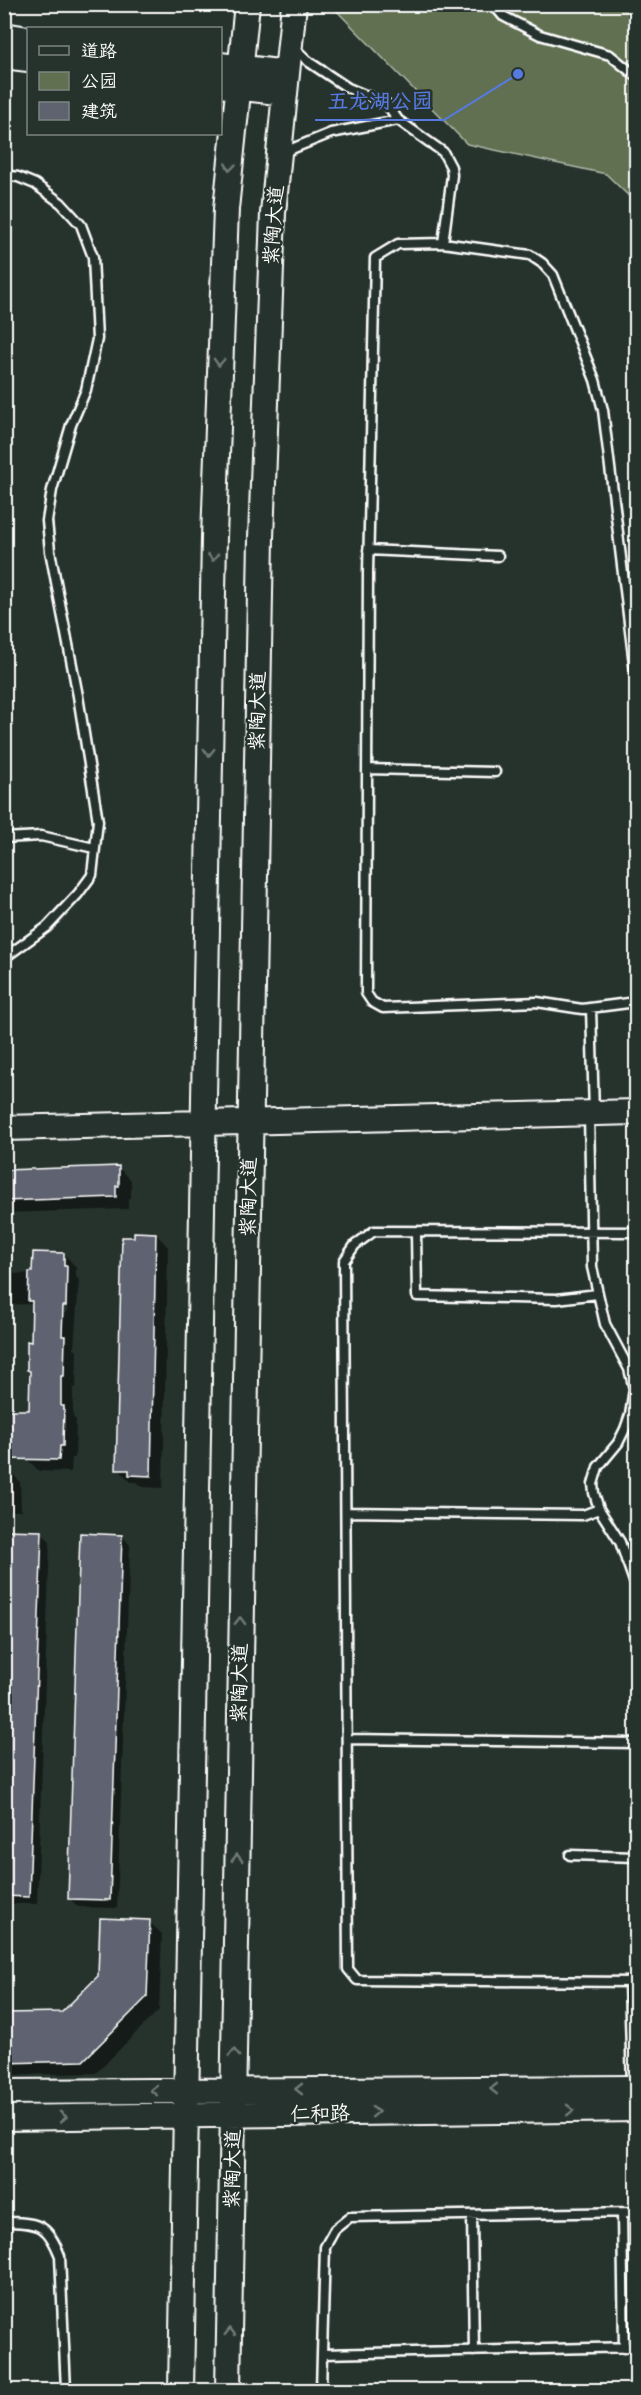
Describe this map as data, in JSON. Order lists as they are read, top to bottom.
{
  "streets": {
    "main road": ["紫陶大道", "仁和路"]
  },
  "crossings": [
    ["紫陶大道", "仁和路"]
  ],
  "places": ["五龙湖公园"],
  "legend": ["道路", "公园", "建筑"]
}
